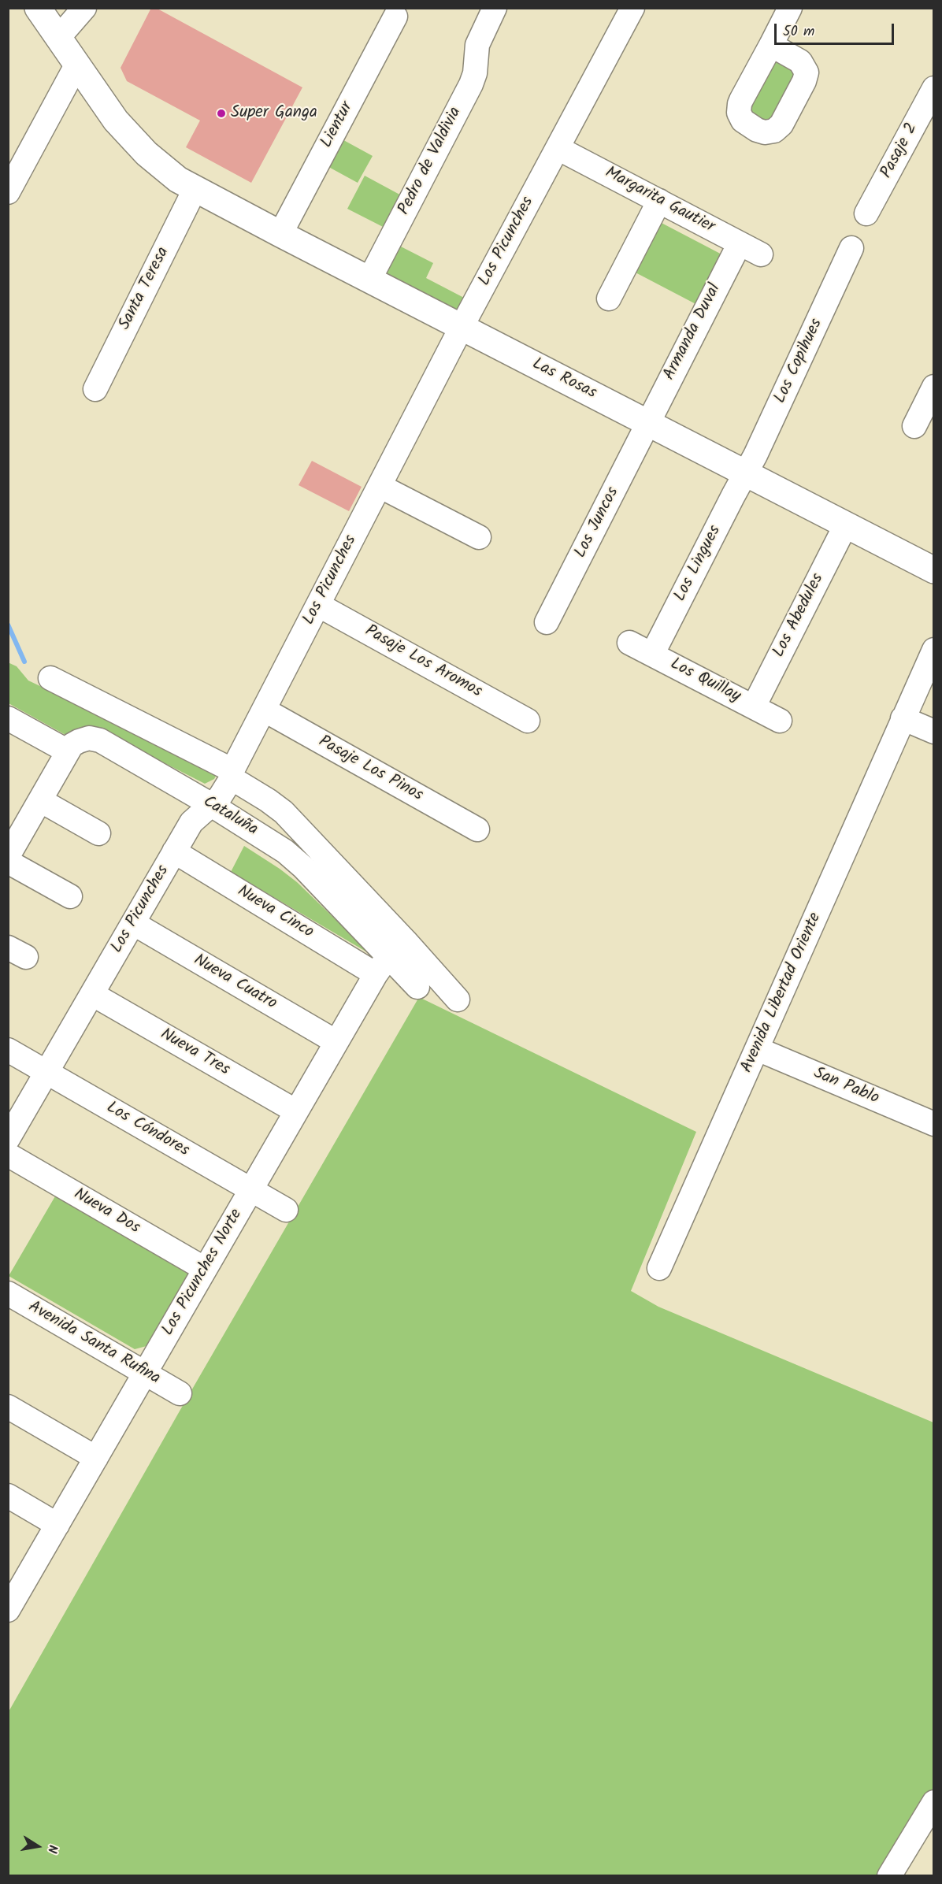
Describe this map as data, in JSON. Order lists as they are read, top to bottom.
{
  "streets": {
    "main road": ["Las Rosas"],
    "street": [
      "Lientur",
      "Pasaje 2",
      "Pedro de Valdivia",
      "Margarita Gautier",
      "Los Picunches",
      "Santa Teresa",
      "Armanda Duval",
      "Los Copihues",
      "Los Juncos",
      "Los Lingues",
      "Los Abedules",
      "Pasaje Los Aromos",
      "Los Quillay",
      "Pasaje Los Pinos",
      "Cataluña",
      "Nueva Cinco",
      "Nueva Cuatro",
      "Avenida Libertad Oriente",
      "Nueva Tres",
      "San Pablo",
      "Los Cóndores",
      "Nueva Dos",
      "Los Picunches Norte",
      "Avenida Santa Rufina"
    ]
  },
  "crossings": [
    ["Lientur", "Las Rosas"],
    ["Pedro de Valdivia", "Las Rosas"],
    ["Margarita Gautier", "Los Picunches"],
    ["Margarita Gautier", "Armanda Duval"],
    ["Los Picunches", "Las Rosas"],
    ["Los Picunches", "Pasaje Los Aromos"],
    ["Los Picunches", "Pasaje Los Pinos"],
    ["Los Picunches", "Cataluña"],
    ["Los Picunches", "Nueva Cinco"],
    ["Los Picunches", "Nueva Cuatro"],
    ["Los Picunches", "Nueva Tres"],
    ["Los Picunches", "Los Cóndores"],
    ["Santa Teresa", "Las Rosas"],
    ["Armanda Duval", "Las Rosas"],
    ["Armanda Duval", "Los Juncos"],
    ["Los Copihues", "Las Rosas"],
    ["Los Copihues", "Los Lingues"],
    ["Las Rosas", "Los Juncos"],
    ["Las Rosas", "Los Lingues"],
    ["Las Rosas", "Los Abedules"],
    ["Los Lingues", "Los Quillay"],
    ["Los Abedules", "Los Quillay"],
    ["Cataluña", "Nueva Cinco"],
    ["Cataluña", "Los Picunches Norte"],
    ["Nueva Cinco", "Los Picunches Norte"],
    ["Nueva Cuatro", "Los Picunches Norte"],
    ["Avenida Libertad Oriente", "San Pablo"],
    ["Nueva Tres", "Los Picunches Norte"],
    ["Los Cóndores", "Los Picunches Norte"],
    ["Nueva Dos", "Los Picunches Norte"],
    ["Los Picunches Norte", "Avenida Santa Rufina"]
  ],
  "places": ["Super Ganga"],
  "scale_bar": "50 m",
  "north": "right"
}
